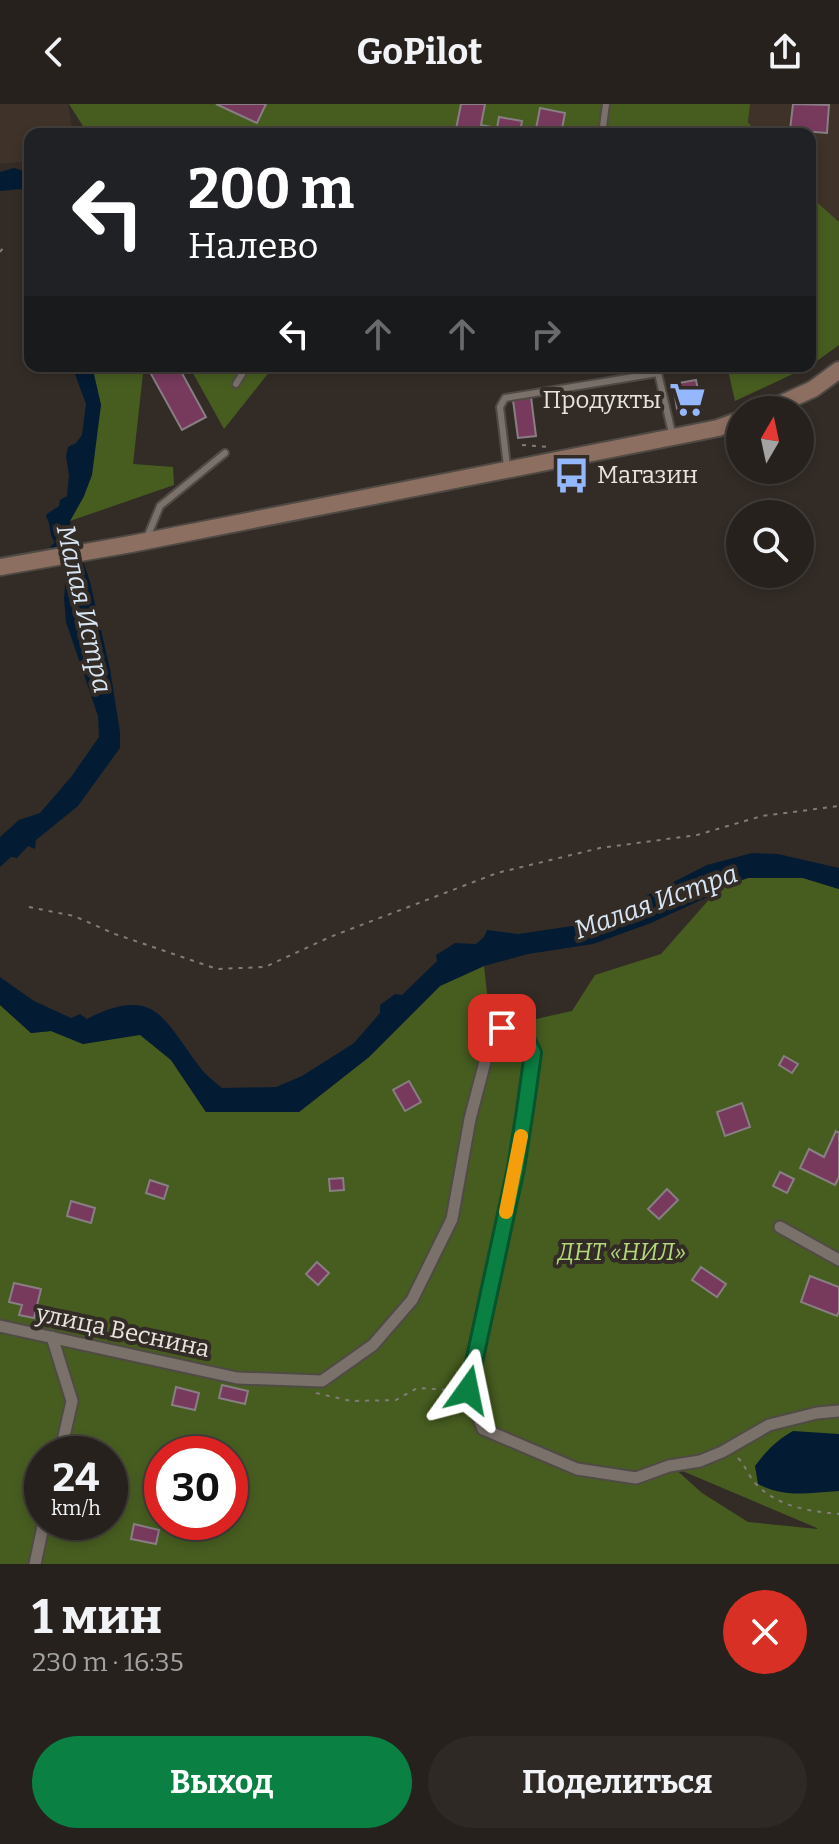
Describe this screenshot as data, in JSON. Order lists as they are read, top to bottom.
{
  "streets": {
    "street": ["улица Веснина"]
  },
  "water": ["Малая Истра"],
  "parks": ["ДНТ «НИЛ»"],
  "places": {
    "supermarket": ["Продукты"],
    "bus stop": ["Магазин"]
  },
  "north": "top",
  "page": {
    "header": "GoPilot",
    "turn": ["200 m", "Налево"],
    "speed": "24 km/h",
    "limit": "30",
    "heading": ["1 мин", "230 m · 16:35"],
    "buttons": ["Выход", "Поделиться"]
  }
}
